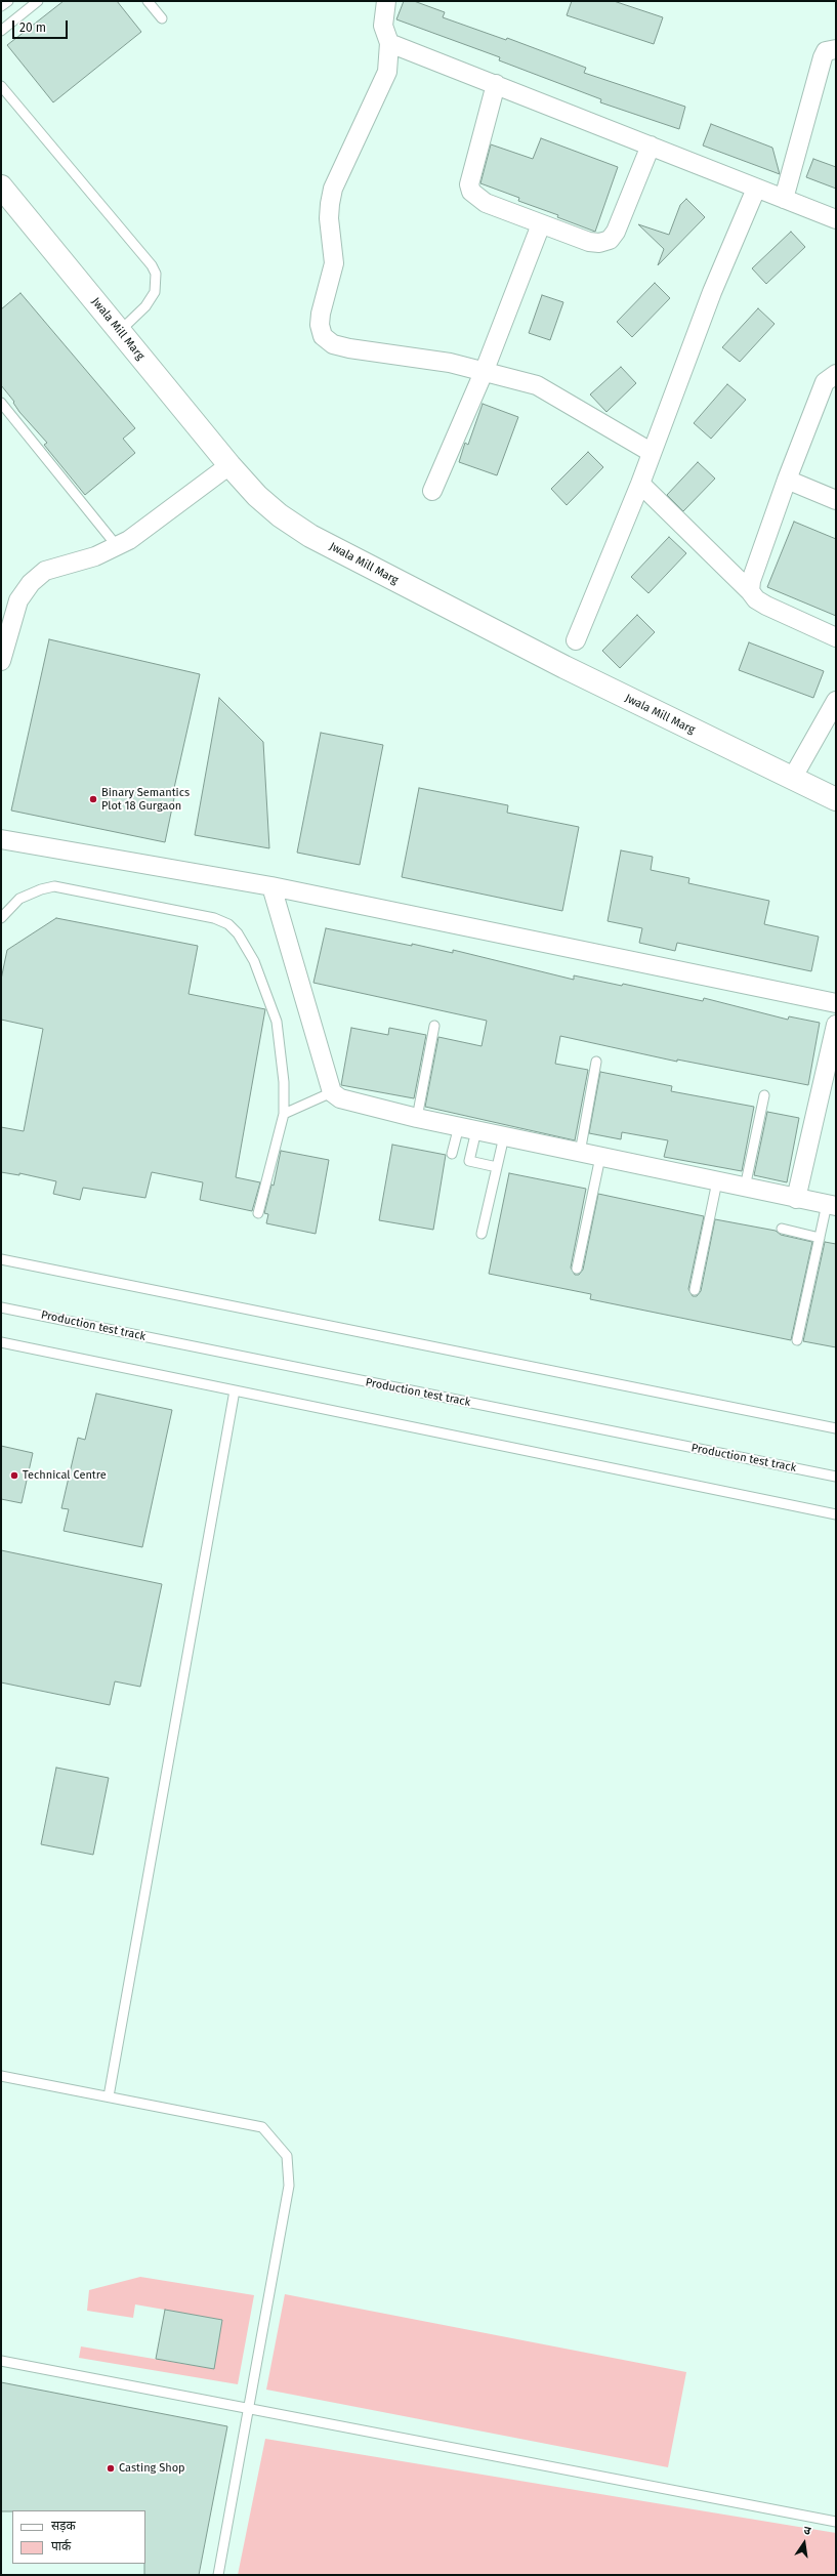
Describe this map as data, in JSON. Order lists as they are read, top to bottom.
{
  "streets": {
    "street": ["Jwala Mill Marg"],
    "lane": ["Production test track"]
  },
  "places": ["Binary Semantics Plot 18 Gurgaon", "Technical Centre", "Casting Shop"],
  "legend": ["सड़क", "पार्क"],
  "scale_bar": "20 m",
  "north": "top"
}
